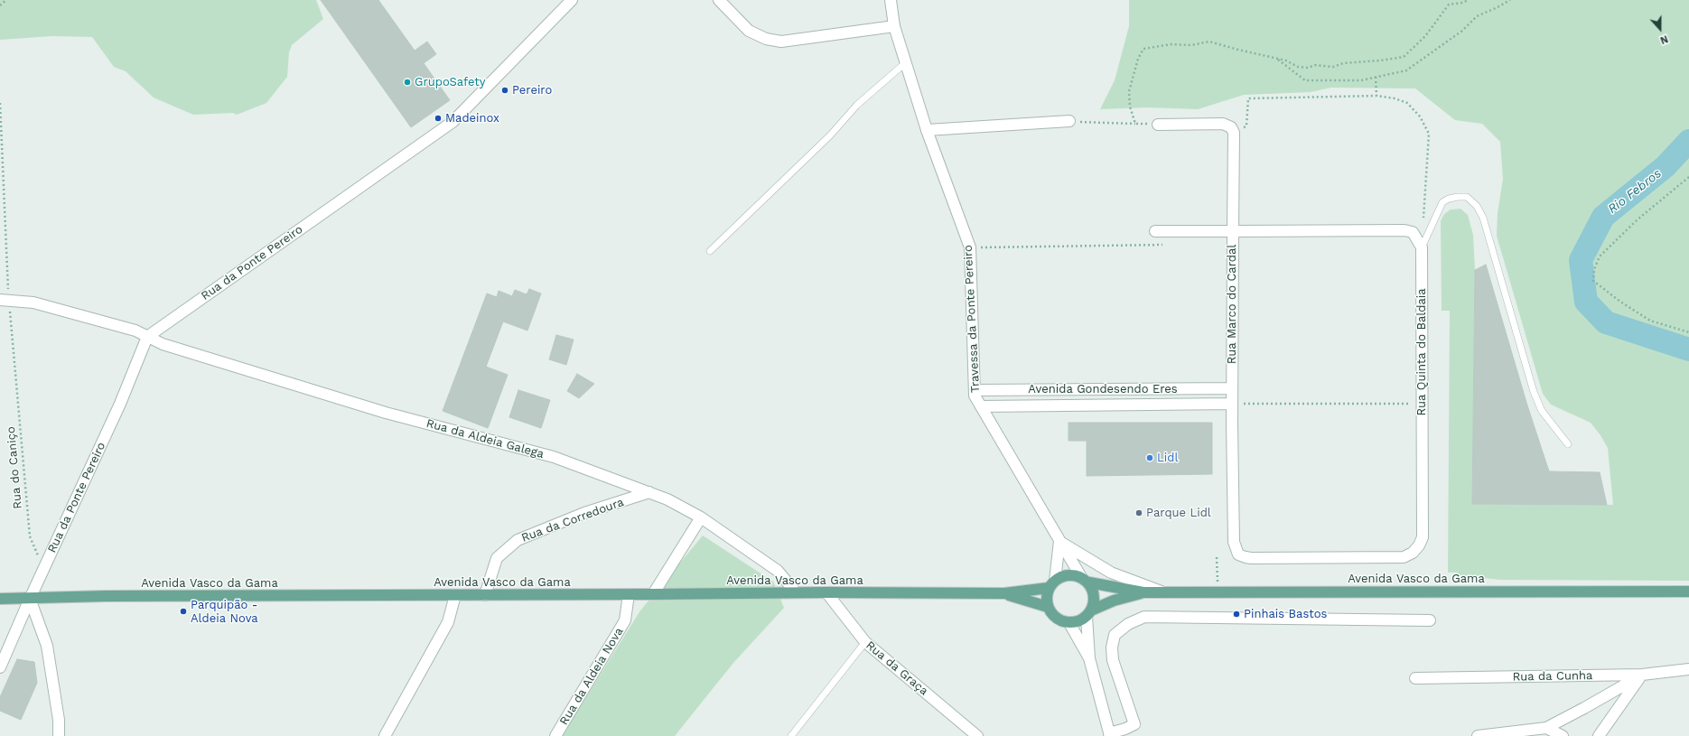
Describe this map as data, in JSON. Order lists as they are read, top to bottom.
{
  "streets": {
    "main road": ["Avenida Vasco da Gama"],
    "street": [
      "Rua da Ponte Pereiro",
      "Rua Marco do Cardal",
      "Travessa da Ponte Pereiro",
      "Rua Quinta do Baldaia",
      "Avenida Gondesendo Eres",
      "Rua da Aldeia Galega",
      "Rua da Corredoura",
      "Rua da Graça",
      "Rua da Aldeia Nova",
      "Rua da Cunha"
    ],
    "path": ["Rua do Caniço"]
  },
  "crossings": [
    ["Rua da Ponte Pereiro", "Rua da Aldeia Galega"],
    ["Rua da Ponte Pereiro", "Rua do Caniço"],
    ["Rua da Ponte Pereiro", "Avenida Vasco da Gama"],
    ["Rua Marco do Cardal", "Rua Quinta do Baldaia"],
    ["Rua Marco do Cardal", "Avenida Gondesendo Eres"],
    ["Travessa da Ponte Pereiro", "Avenida Gondesendo Eres"],
    ["Travessa da Ponte Pereiro", "Avenida Vasco da Gama"],
    ["Rua da Aldeia Galega", "Rua do Caniço"],
    ["Rua da Aldeia Galega", "Rua da Corredoura"],
    ["Rua da Aldeia Galega", "Avenida Vasco da Gama"],
    ["Rua da Corredoura", "Avenida Vasco da Gama"],
    ["Avenida Vasco da Gama", "Rua da Graça"],
    ["Avenida Vasco da Gama", "Rua da Aldeia Nova"]
  ],
  "water": ["Rio Febros"],
  "places": [
    "GrupoSafety",
    "Pereiro",
    "Madeinox",
    "Lidl",
    "Parque Lidl",
    "Parquipão - Aldeia Nova",
    "Pinhais Bastos"
  ],
  "north": "bottom"
}
